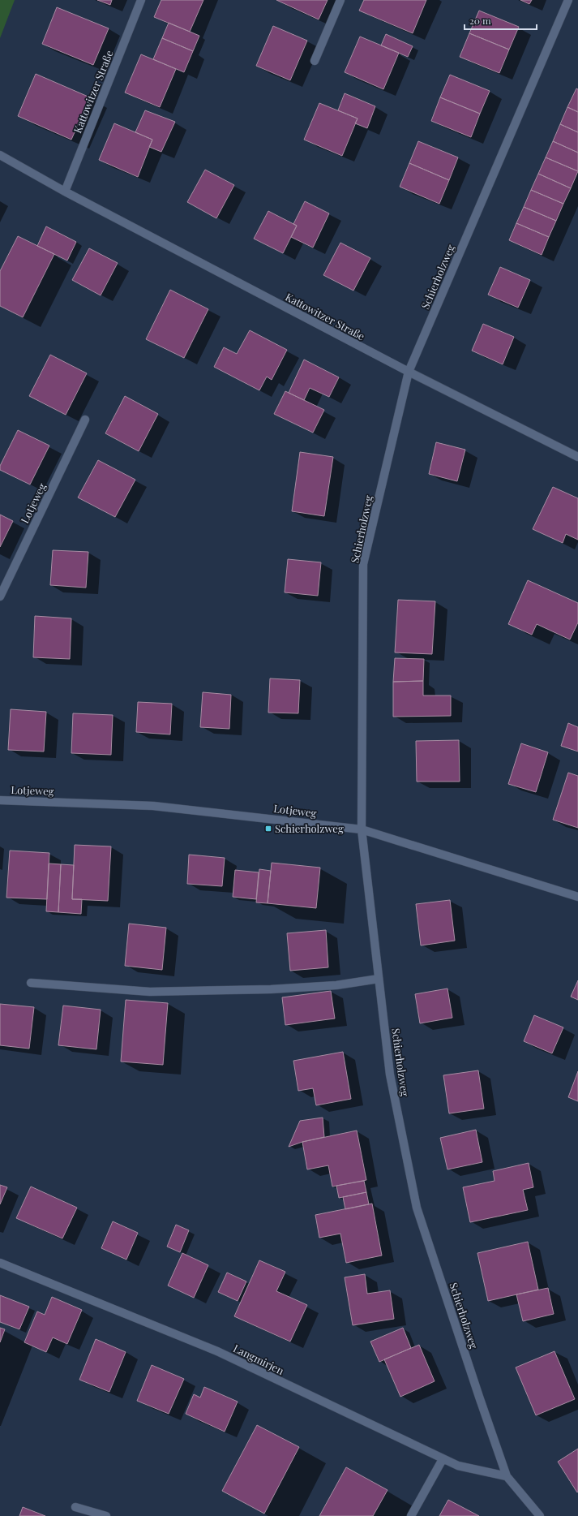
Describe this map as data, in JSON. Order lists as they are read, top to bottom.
{
  "streets": {
    "street": [
      "Kattowitzer Straße",
      "Schierholzweg",
      "Lotjeweg",
      "Langmirjen"
    ]
  },
  "crossings": [
    ["Kattowitzer Straße", "Schierholzweg"],
    ["Schierholzweg", "Lotjeweg"],
    ["Schierholzweg", "Langmirjen"]
  ],
  "places": {
    "transit": ["Schierholzweg"]
  },
  "scale_bar": "20 m"
}
